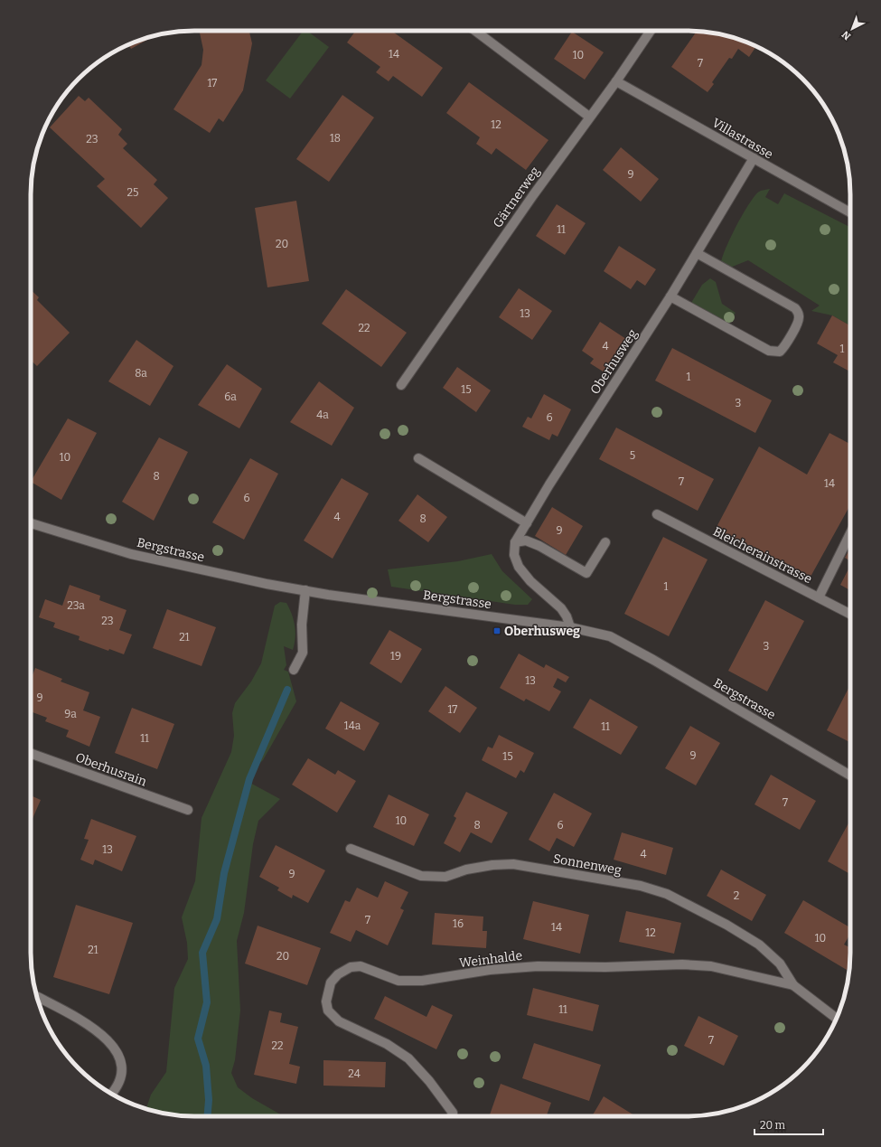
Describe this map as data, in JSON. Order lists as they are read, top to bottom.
{
  "streets": {
    "street": [
      "Villastrasse",
      "Gärtnerweg",
      "Oberhusweg",
      "Bergstrasse",
      "Bleicherainstrasse",
      "Oberhusrain",
      "Sonnenweg",
      "Weinhalde"
    ]
  },
  "crossings": [
    ["Villastrasse", "Gärtnerweg"],
    ["Villastrasse", "Oberhusweg"],
    ["Sonnenweg", "Weinhalde"]
  ],
  "places": {
    "transit": ["Oberhusweg"]
  },
  "house_numbers": [
    "14",
    "10",
    "7",
    "17",
    "12",
    "18",
    "23",
    "9",
    "25",
    "11",
    "20",
    "13",
    "22",
    "4",
    "1",
    "8a",
    "1",
    "15",
    "6a",
    "3",
    "4a",
    "6",
    "5",
    "10",
    "8",
    "7",
    "14",
    "6",
    "4",
    "8",
    "9",
    "1",
    "23a",
    "23",
    "21",
    "3",
    "19",
    "13",
    "9",
    "17",
    "9a",
    "14a",
    "11",
    "11",
    "9",
    "15",
    "7",
    "10",
    "8",
    "6",
    "13",
    "4",
    "9",
    "2",
    "7",
    "16",
    "14",
    "12",
    "10",
    "21",
    "20",
    "11",
    "7",
    "22",
    "24"
  ],
  "scale_bar": "20 m",
  "north": "bottom left"
}
